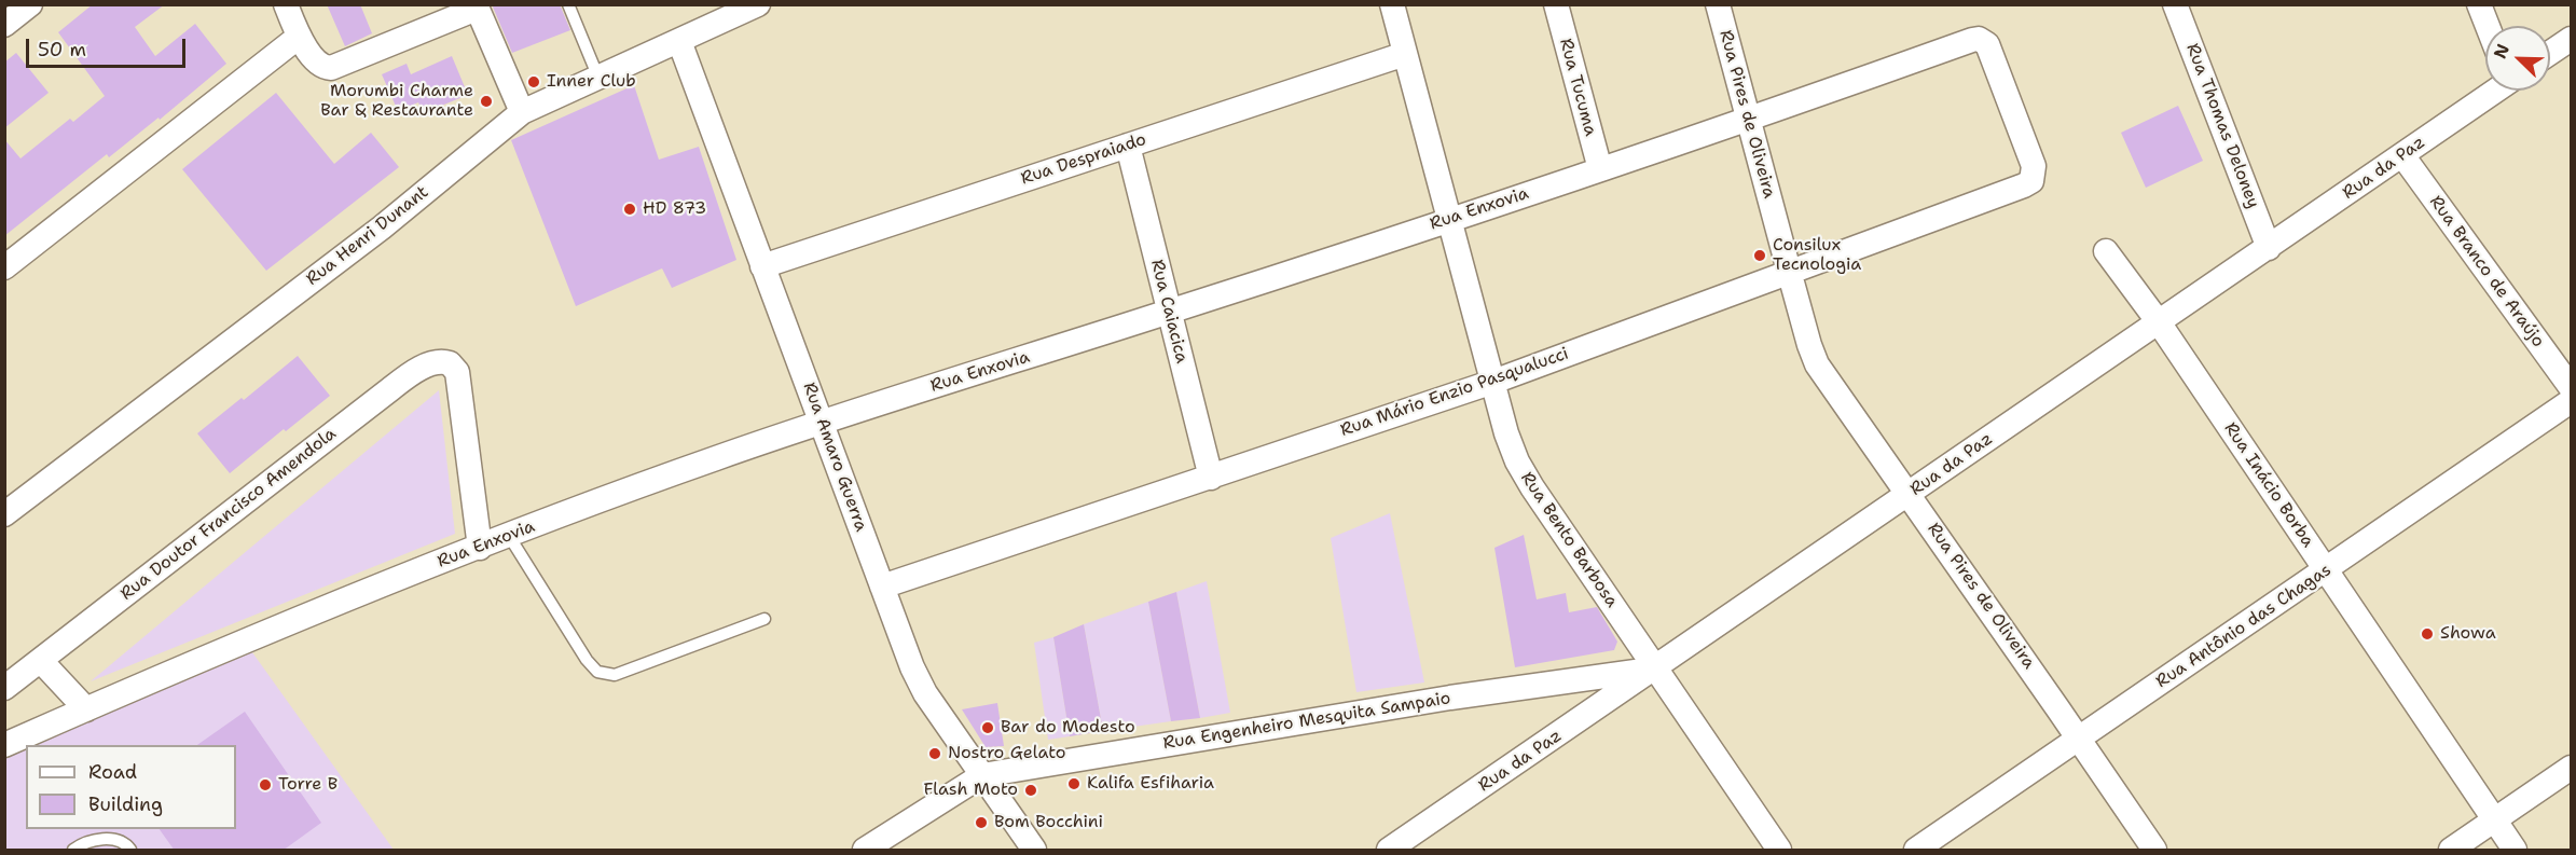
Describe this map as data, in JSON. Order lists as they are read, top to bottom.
{
  "streets": {
    "street": [
      "Rua Tucuma",
      "Rua Pires de Oliveira",
      "Rua Thomas Deloney",
      "Rua Despraiado",
      "Rua da Paz",
      "Rua Enxovia",
      "Rua Henri Dunant",
      "Rua Branco de Araújo",
      "Rua Caiacica",
      "Rua Mário Enzio Pasqualucci",
      "Rua Amaro Guerra",
      "Rua Inácio Borba",
      "Rua Doutor Francisco Amendola",
      "Rua Bento Barbosa",
      "Rua Antônio das Chagas",
      "Rua Engenheiro Mesquita Sampaio"
    ]
  },
  "crossings": [
    ["Rua Tucuma", "Rua Enxovia"],
    ["Rua Pires de Oliveira", "Rua da Paz"],
    ["Rua Pires de Oliveira", "Rua Enxovia"],
    ["Rua Pires de Oliveira", "Rua Mário Enzio Pasqualucci"],
    ["Rua Pires de Oliveira", "Rua Antônio das Chagas"],
    ["Rua Thomas Deloney", "Rua da Paz"],
    ["Rua Despraiado", "Rua Caiacica"],
    ["Rua Despraiado", "Rua Amaro Guerra"],
    ["Rua Despraiado", "Rua Bento Barbosa"],
    ["Rua da Paz", "Rua Branco de Araújo"],
    ["Rua da Paz", "Rua Inácio Borba"],
    ["Rua da Paz", "Rua Bento Barbosa"],
    ["Rua da Paz", "Rua Engenheiro Mesquita Sampaio"],
    ["Rua Enxovia", "Rua Caiacica"],
    ["Rua Enxovia", "Rua Mário Enzio Pasqualucci"],
    ["Rua Enxovia", "Rua Amaro Guerra"],
    ["Rua Enxovia", "Rua Doutor Francisco Amendola"],
    ["Rua Enxovia", "Rua Bento Barbosa"],
    ["Rua Henri Dunant", "Rua Amaro Guerra"],
    ["Rua Caiacica", "Rua Mário Enzio Pasqualucci"],
    ["Rua Mário Enzio Pasqualucci", "Rua Amaro Guerra"],
    ["Rua Mário Enzio Pasqualucci", "Rua Bento Barbosa"],
    ["Rua Amaro Guerra", "Rua Engenheiro Mesquita Sampaio"],
    ["Rua Inácio Borba", "Rua Antônio das Chagas"],
    ["Rua Bento Barbosa", "Rua Engenheiro Mesquita Sampaio"]
  ],
  "places": [
    "Inner Club",
    "Morumbi Charme Bar & Restaurante",
    "HD 873",
    "Consilux Tecnologia",
    "Showa",
    "Bar do Modesto",
    "Nostro Gelato",
    "Kalifa Esfiharia",
    "Torre B",
    "Flash Moto",
    "Bom Bocchini"
  ],
  "legend": ["Road", "Building"],
  "scale_bar": "50 m",
  "north": "top left"
}
